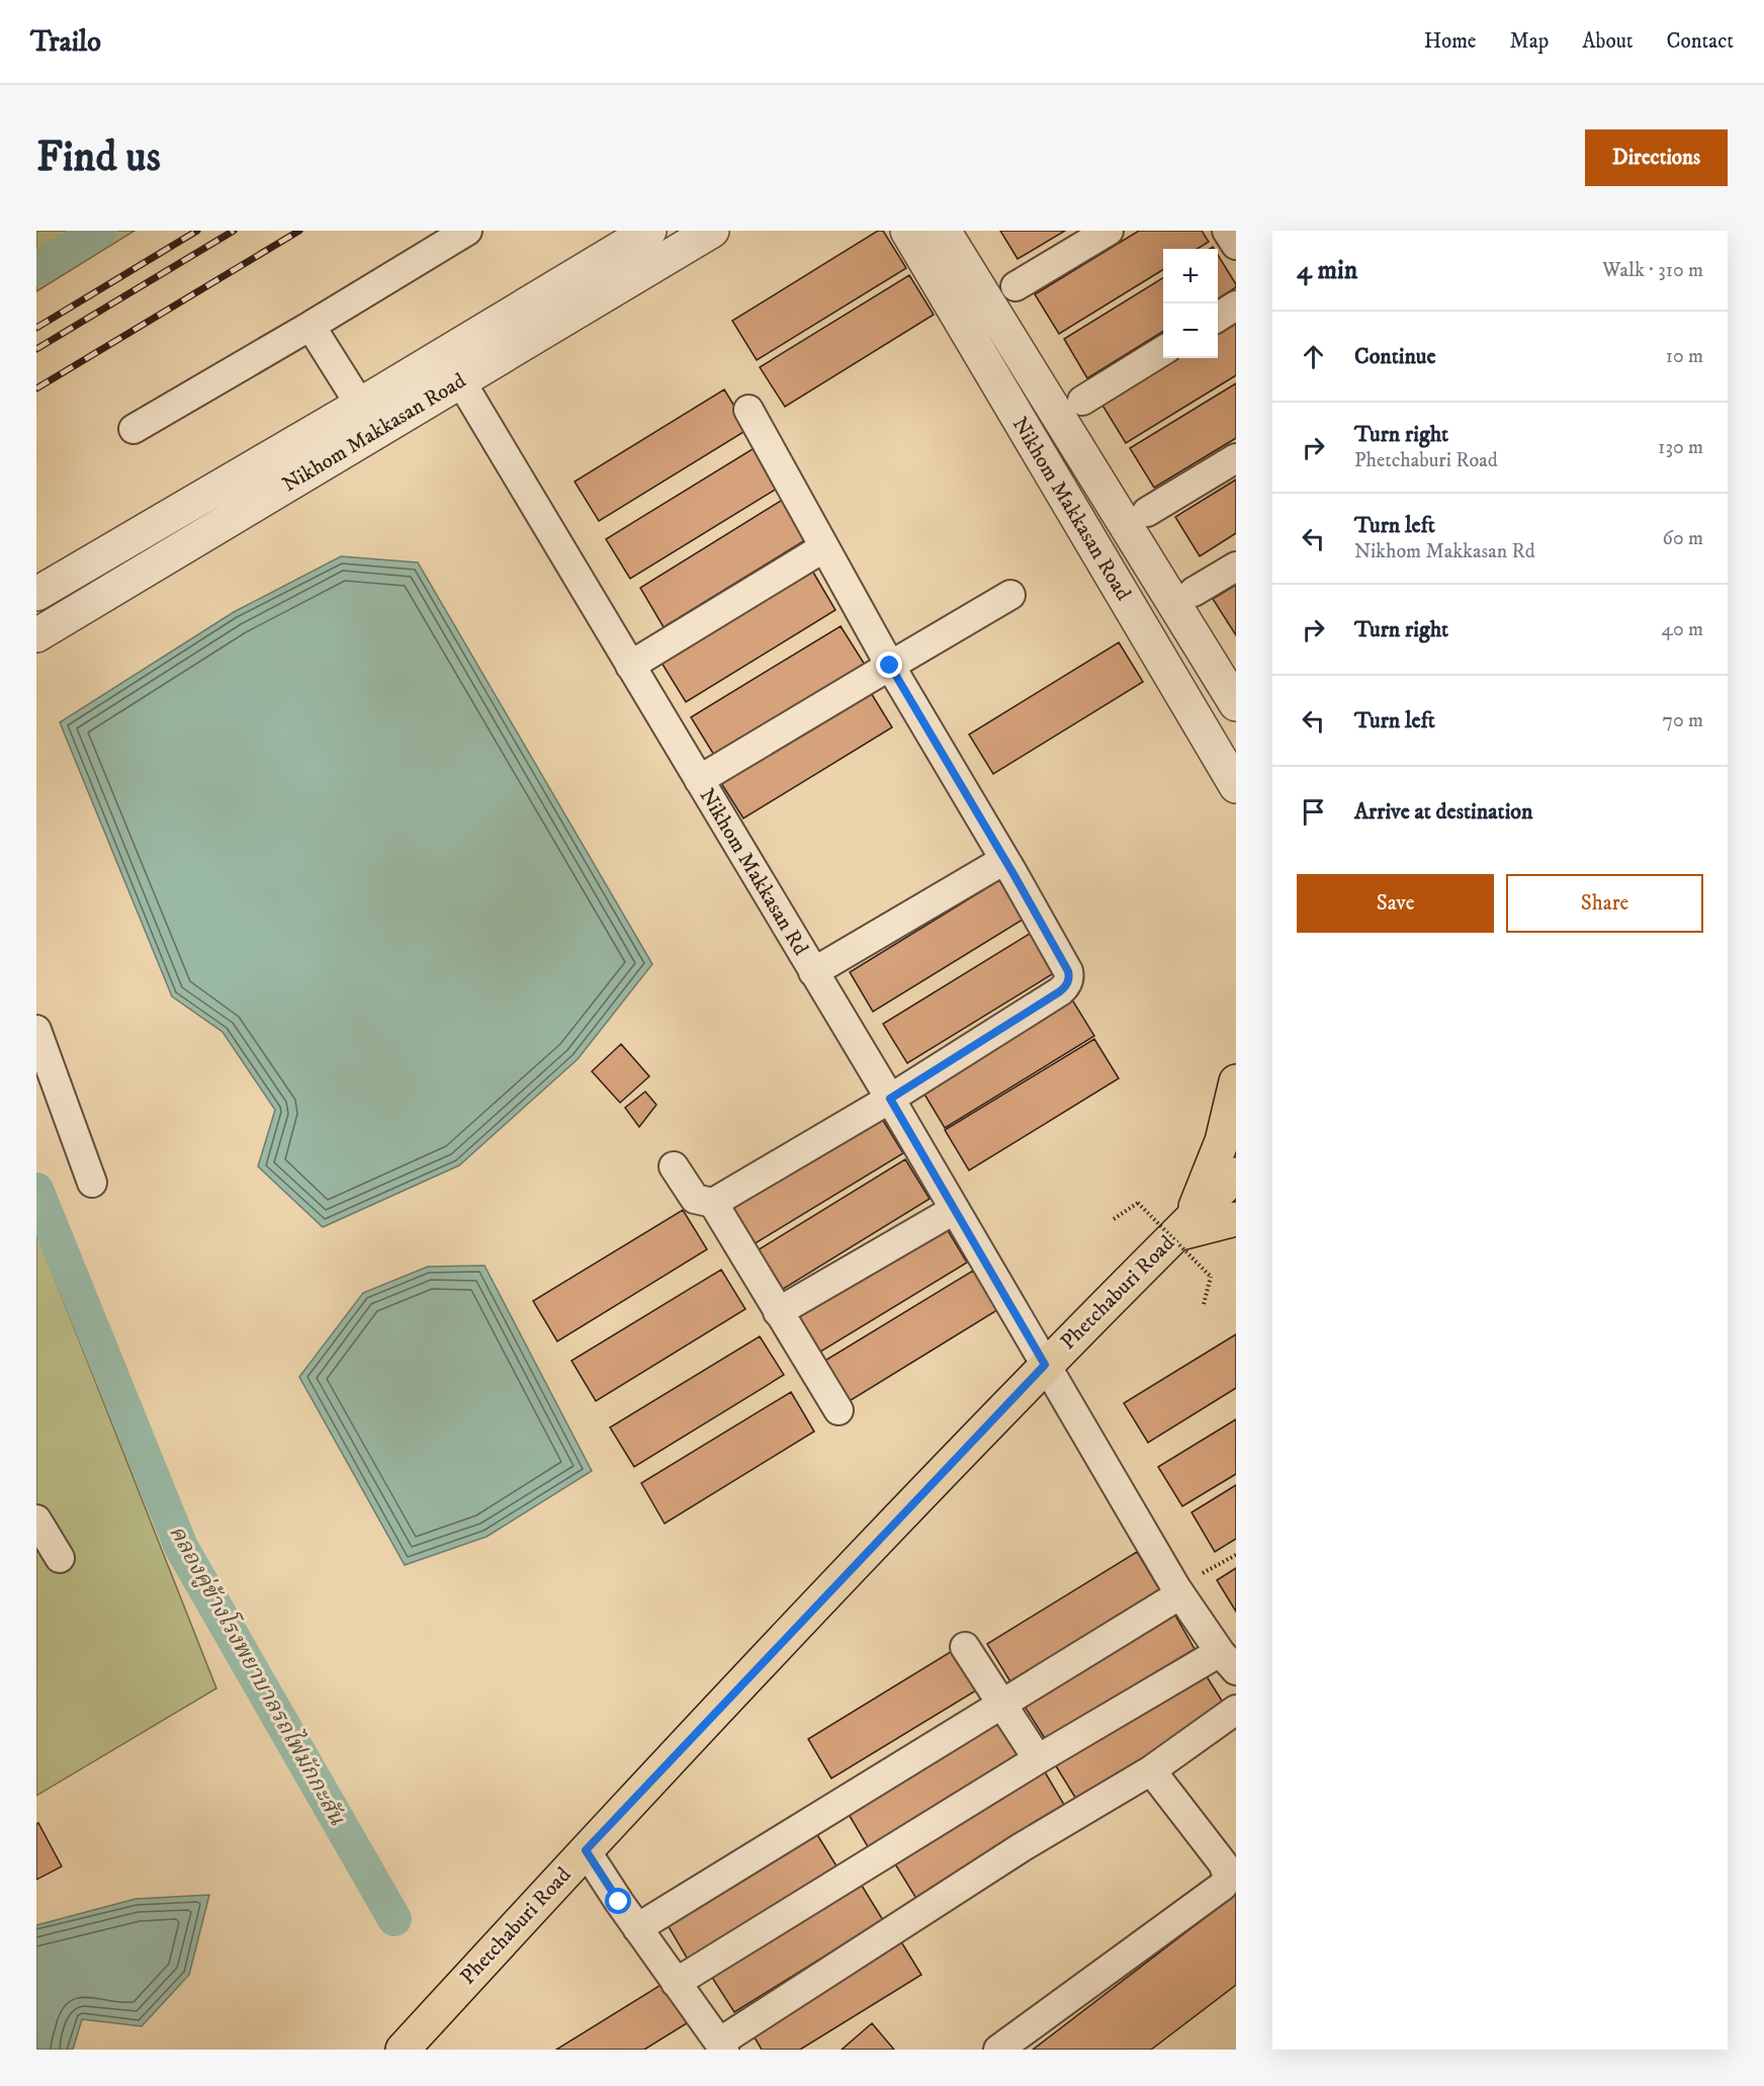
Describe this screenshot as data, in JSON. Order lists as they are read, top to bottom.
{
  "streets": {
    "main road": ["Phetchaburi Road"],
    "street": ["Nikhom Makkasan Road", "Nikhom Makkasan Rd"]
  },
  "crossings": [
    ["Nikhom Makkasan Road", "Nikhom Makkasan Rd"],
    ["Nikhom Makkasan Rd", "Phetchaburi Road"]
  ],
  "water": ["คลองคู่ข้างโรงพยาบาลรถไฟมักกะสัน"],
  "page": {
    "header": "Trailo",
    "nav": [
      "Home",
      "Map",
      "About",
      "Contact"
    ],
    "buttons": [
      "Directions",
      ["Save", "Share"]
    ],
    "title": "Find us",
    "heading": ["4 min", "Walk · 310 m"],
    "map_buttons": ["+", "−"],
    "list": [
      ["Continue", "10 m"],
      ["Turn right", "Phetchaburi Road", "130 m"],
      ["Turn left", "Nikhom Makkasan Rd", "60 m"],
      ["Turn right", "40 m"],
      ["Turn left", "70 m"],
      "Arrive at destination"
    ]
  }
}
